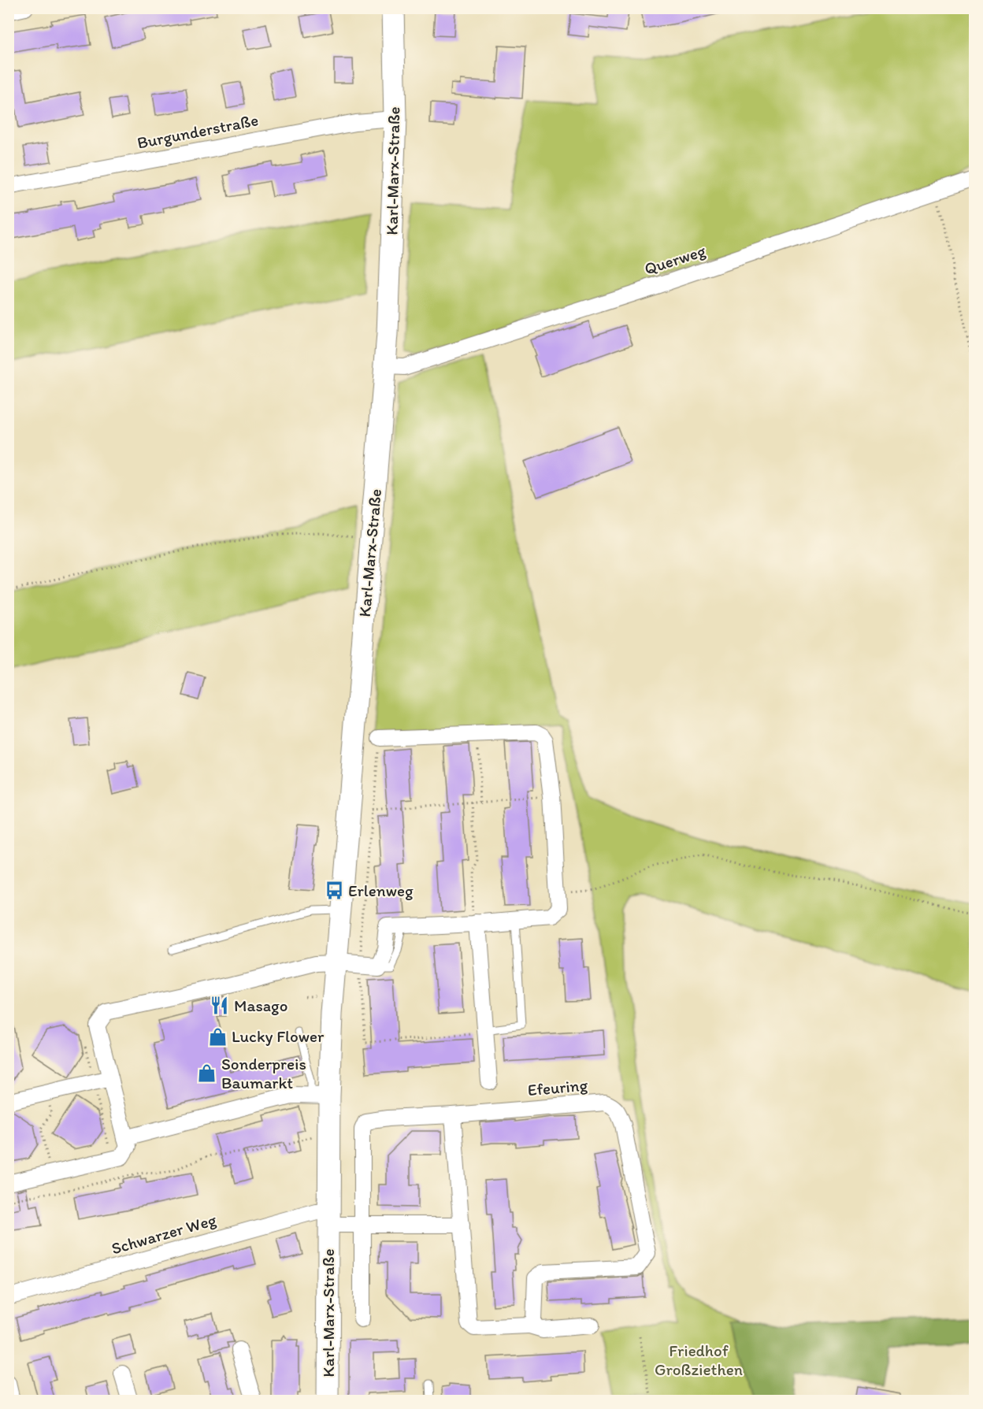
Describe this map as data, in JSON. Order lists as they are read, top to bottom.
{
  "streets": {
    "main road": ["Karl-Marx-Straße"],
    "street": [
      "Burgunderstraße",
      "Querweg",
      "Efeuring",
      "Schwarzer Weg"
    ]
  },
  "crossings": [
    ["Burgunderstraße", "Karl-Marx-Straße"],
    ["Karl-Marx-Straße", "Querweg"],
    ["Karl-Marx-Straße", "Efeuring"],
    ["Karl-Marx-Straße", "Schwarzer Weg"]
  ],
  "parks": ["Friedhof Großziethen"],
  "places": {
    "bus stop": ["Erlenweg"],
    "restaurant": ["Masago"],
    "shop": ["Lucky Flower", "Sonderpreis Baumarkt"]
  }
}
